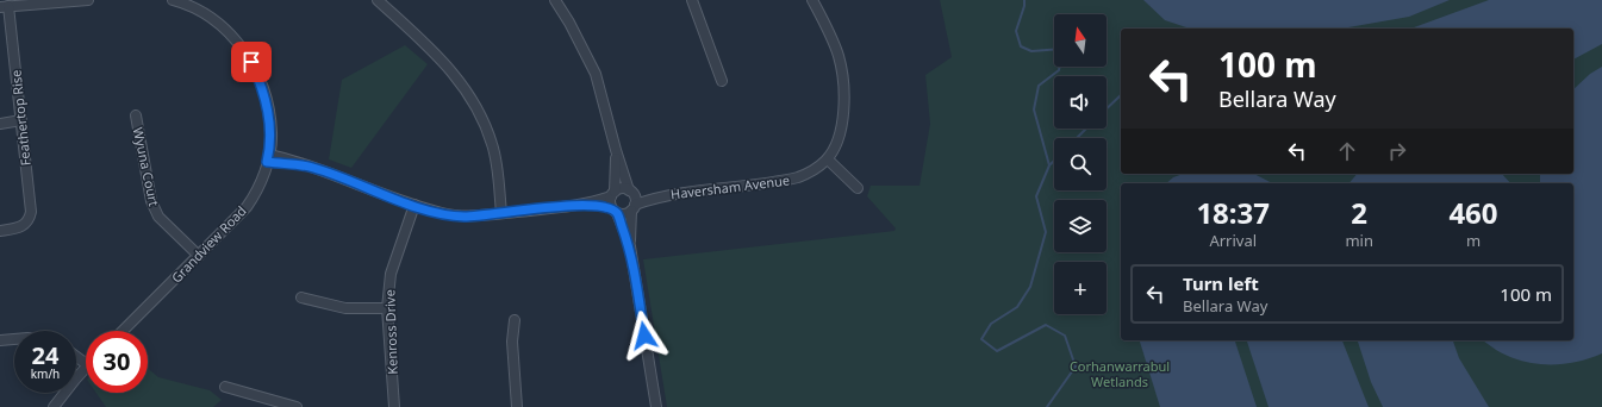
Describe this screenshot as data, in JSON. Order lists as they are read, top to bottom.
{
  "streets": {
    "street": [
      "Feathertop Rise",
      "Wyuna Court",
      "Haversham Avenue",
      "Grandview Road",
      "Kenross Drive"
    ]
  },
  "crossings": [
    ["Wyuna Court", "Grandview Road"]
  ],
  "parks": ["Corhanwarrabul Wetlands"],
  "north": "top",
  "page": {
    "map_buttons": "+",
    "turn": ["100 m", "Bellara Way"],
    "eta": [
      "18:37",
      "Arrival",
      "2",
      "min",
      "460",
      "m"
    ],
    "list": [
      {
        "name": "Turn left",
        "note": "Bellara Way",
        "value": "100 m"
      }
    ],
    "speed": "24 km/h",
    "limit": "30"
  }
}
